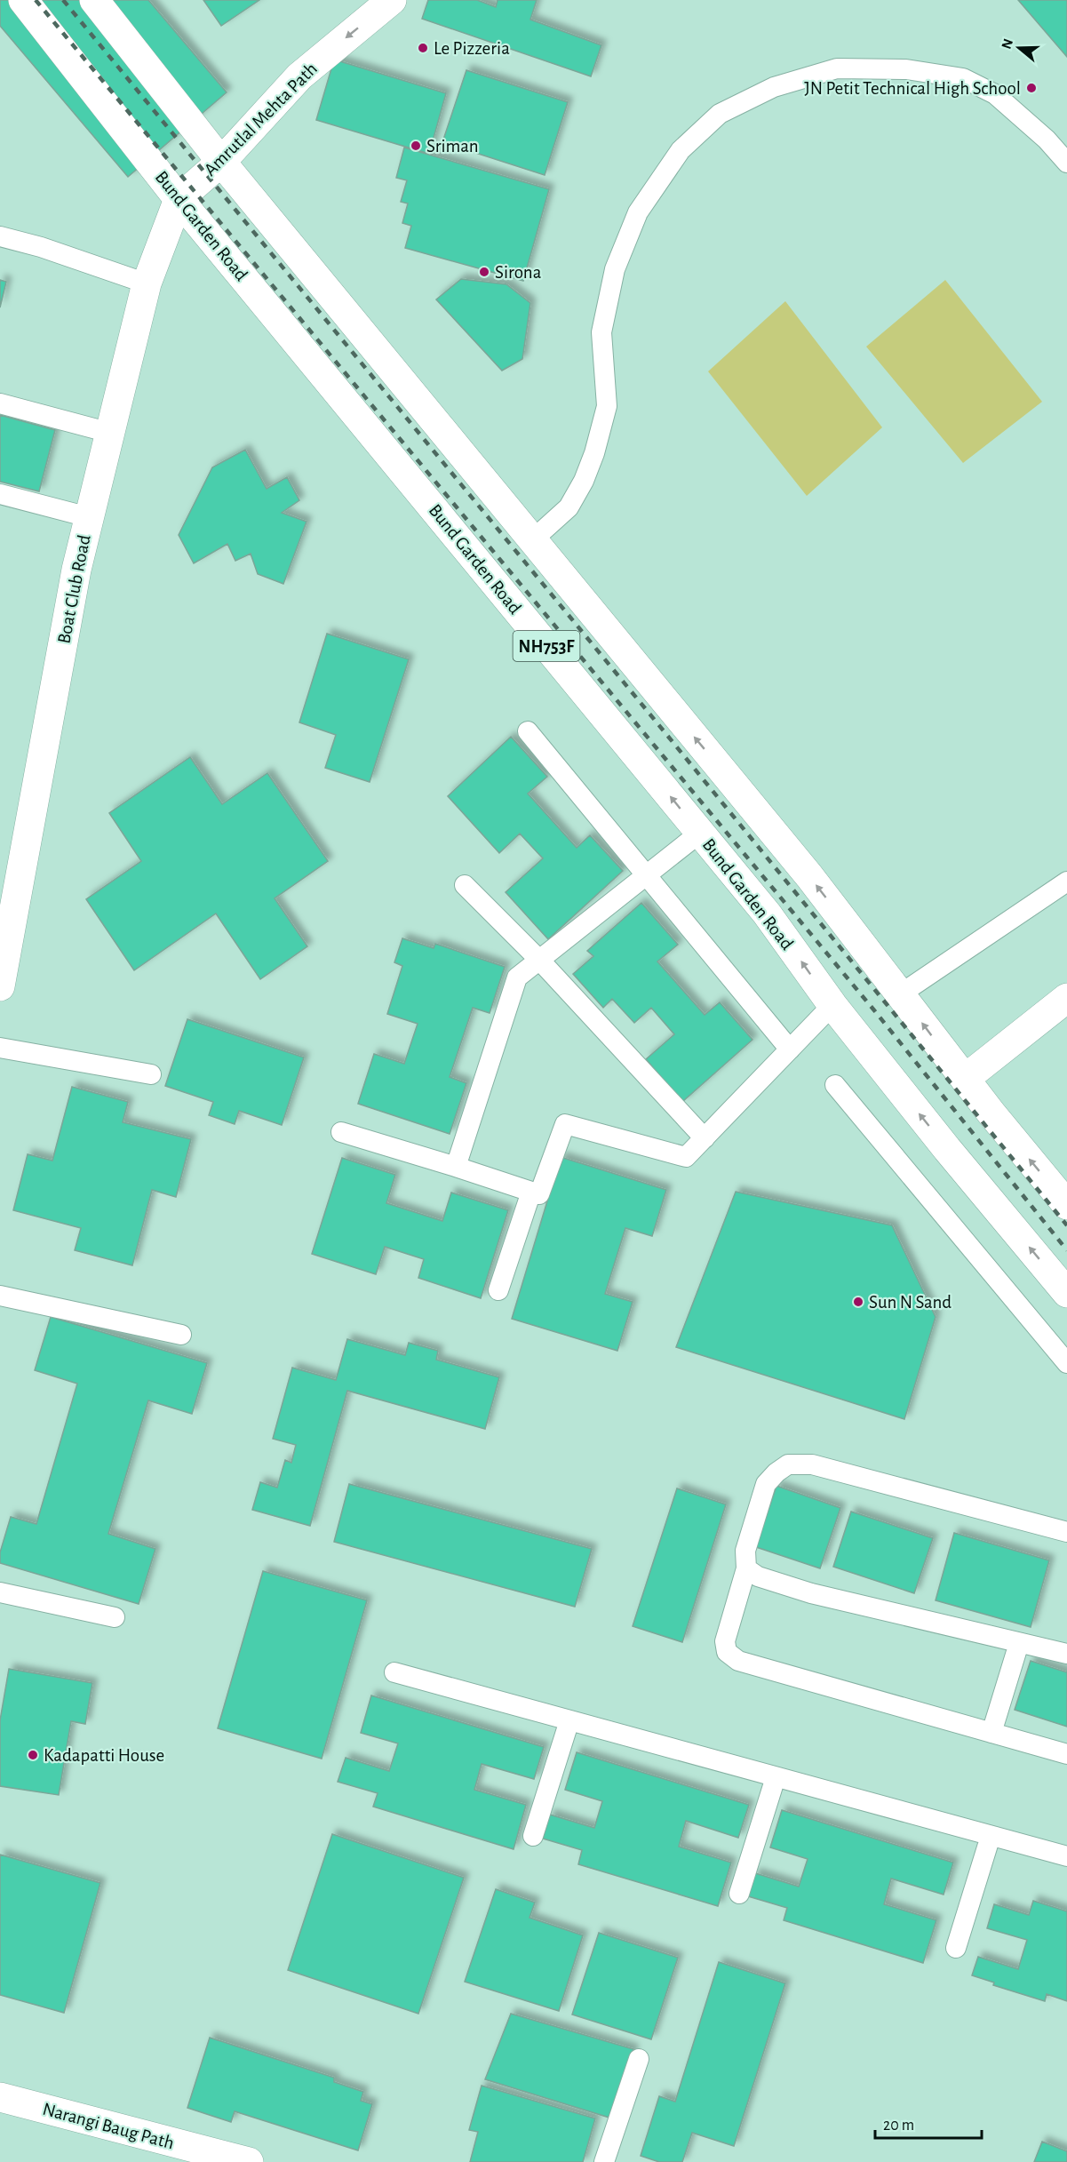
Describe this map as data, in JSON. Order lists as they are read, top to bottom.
{
  "streets": {
    "main road": [
      "Amrutlal Mehta Path",
      "Bund Garden Road",
      "Boat Club Road",
      "NH753F",
      "Narangi Baug Path"
    ]
  },
  "crossings": [
    ["Amrutlal Mehta Path", "Bund Garden Road"],
    ["Amrutlal Mehta Path", "Boat Club Road"],
    ["Amrutlal Mehta Path", "NH753F"],
    ["Bund Garden Road", "Boat Club Road"]
  ],
  "one_way": ["Amrutlal Mehta Path"],
  "places": [
    "Le Pizzeria",
    "JN Petit Technical High School",
    "Sriman",
    "Sirona",
    "Sun N Sand",
    "Kadapatti House"
  ],
  "scale_bar": "20 m",
  "north": "left"
}
